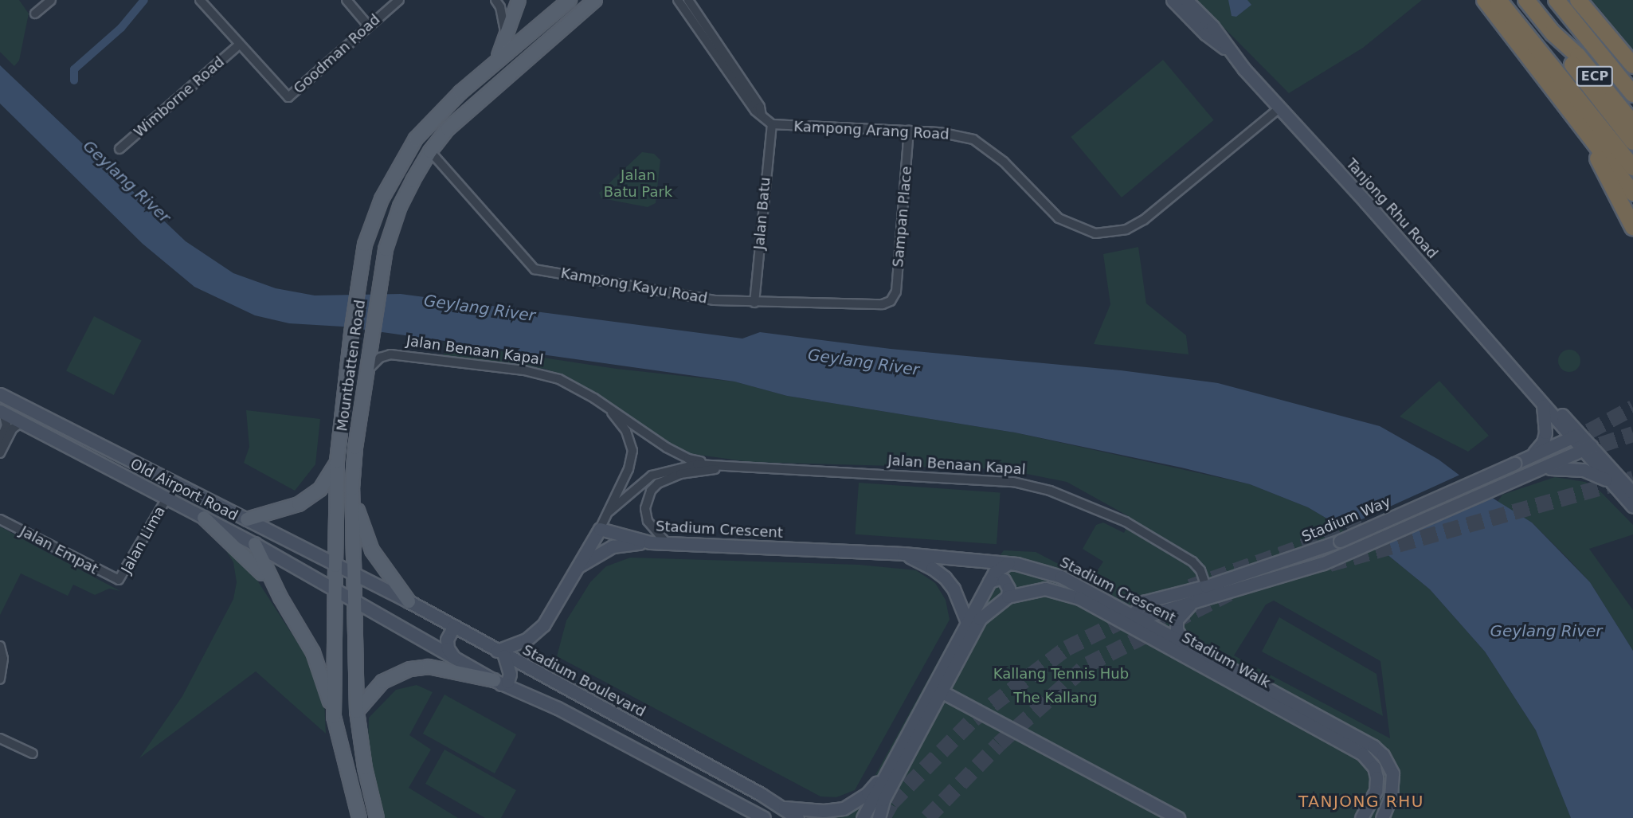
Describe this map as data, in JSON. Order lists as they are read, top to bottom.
{
  "streets": {
    "highway": ["ECP"],
    "main road": ["Mountbatten Road"],
    "street": [
      "Goodman Road",
      "Wimborne Road",
      "Kampong Arang Road",
      "Tanjong Rhu Road",
      "Jalan Batu",
      "Sampan Place",
      "Kampong Kayu Road",
      "Jalan Benaan Kapal",
      "Old Airport Road",
      "Stadium Way",
      "Stadium Crescent",
      "Jalan Lima",
      "Jalan Empat",
      "Stadium Walk",
      "Stadium Boulevard"
    ]
  },
  "crossings": [
    ["Goodman Road", "Wimborne Road"],
    ["Kampong Arang Road", "Tanjong Rhu Road"],
    ["Kampong Arang Road", "Jalan Batu"],
    ["Kampong Arang Road", "Sampan Place"],
    ["Tanjong Rhu Road", "Stadium Way"],
    ["Jalan Batu", "Kampong Kayu Road"],
    ["Sampan Place", "Kampong Kayu Road"],
    ["Kampong Kayu Road", "Mountbatten Road"],
    ["Jalan Benaan Kapal", "Mountbatten Road"],
    ["Jalan Benaan Kapal", "Stadium Way"],
    ["Jalan Benaan Kapal", "Stadium Crescent"],
    ["Mountbatten Road", "Old Airport Road"],
    ["Mountbatten Road", "Stadium Boulevard"],
    ["Old Airport Road", "Jalan Lima"],
    ["Old Airport Road", "Stadium Boulevard"],
    ["Stadium Way", "Stadium Crescent"],
    ["Stadium Way", "Stadium Walk"],
    ["Stadium Crescent", "Stadium Walk"],
    ["Jalan Lima", "Jalan Empat"]
  ],
  "districts": ["TANJONG RHU"],
  "water": ["Geylang River"],
  "parks": ["Jalan Batu Park", "Kallang Tennis Hub", "The Kallang"]
}
